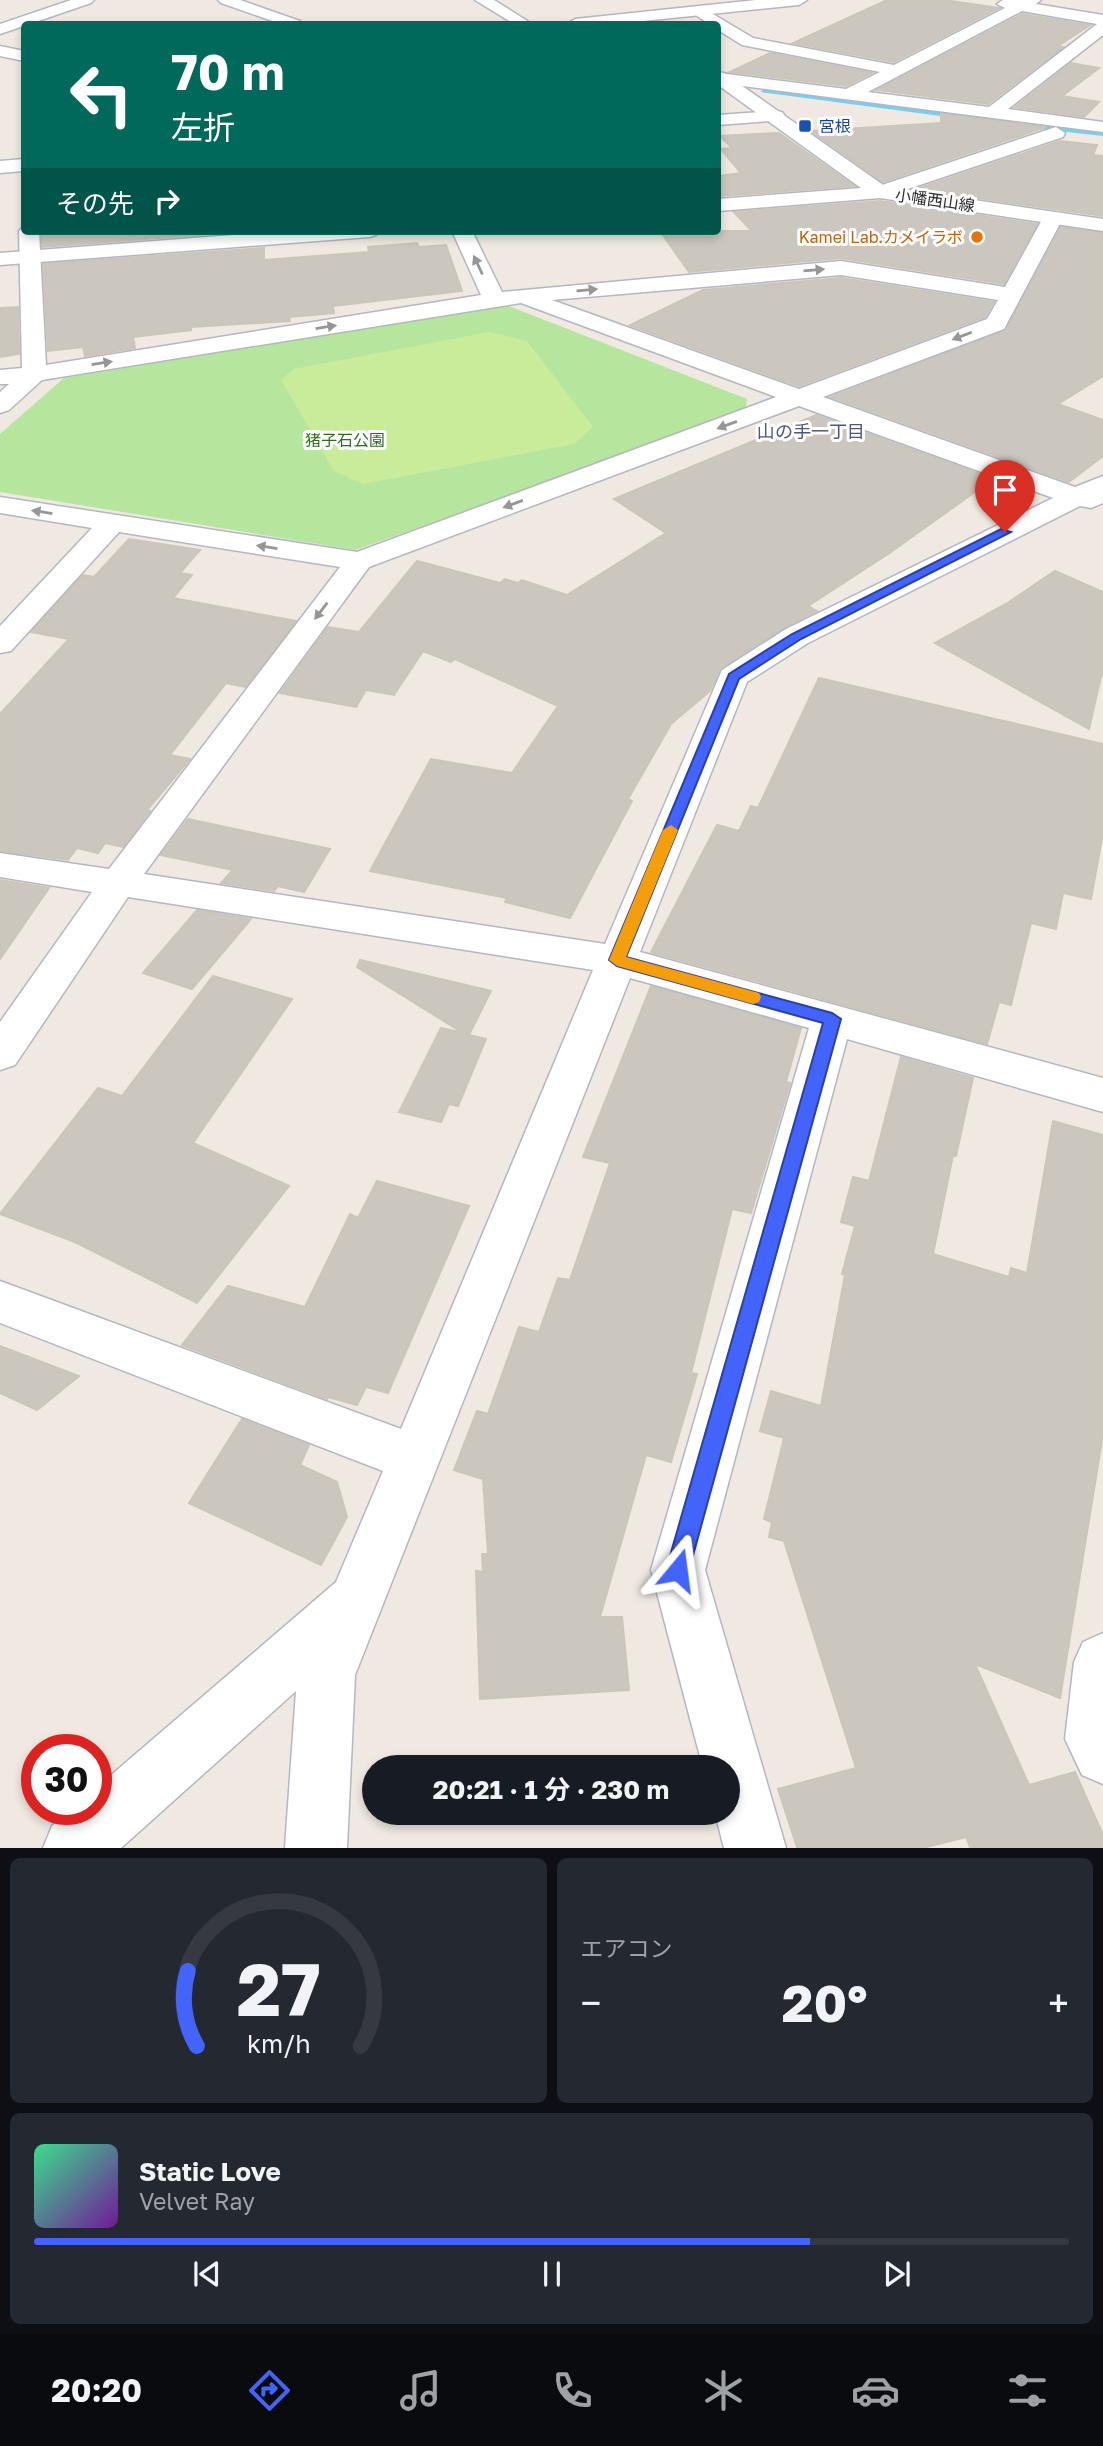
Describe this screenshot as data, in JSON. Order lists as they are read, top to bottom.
{
  "streets": {
    "street": ["小幡西山線"]
  },
  "districts": ["山の手一丁目"],
  "parks": ["猪子石公園"],
  "places": {
    "transit": ["宮根"],
    "other": ["Kamei Lab.カメイラボ"]
  },
  "page": {
    "turn": ["70 m", "左折"],
    "then": "その先",
    "limit": "30",
    "trip": "20:21 · 1 分 · 230 m",
    "tile": "エアコン",
    "heat": ["−", "20°", "+"],
    "song": ["Static Love", "Velvet Ray"],
    "tabs": "20:20",
    "gauge": ["27", "km/h"]
  }
}
